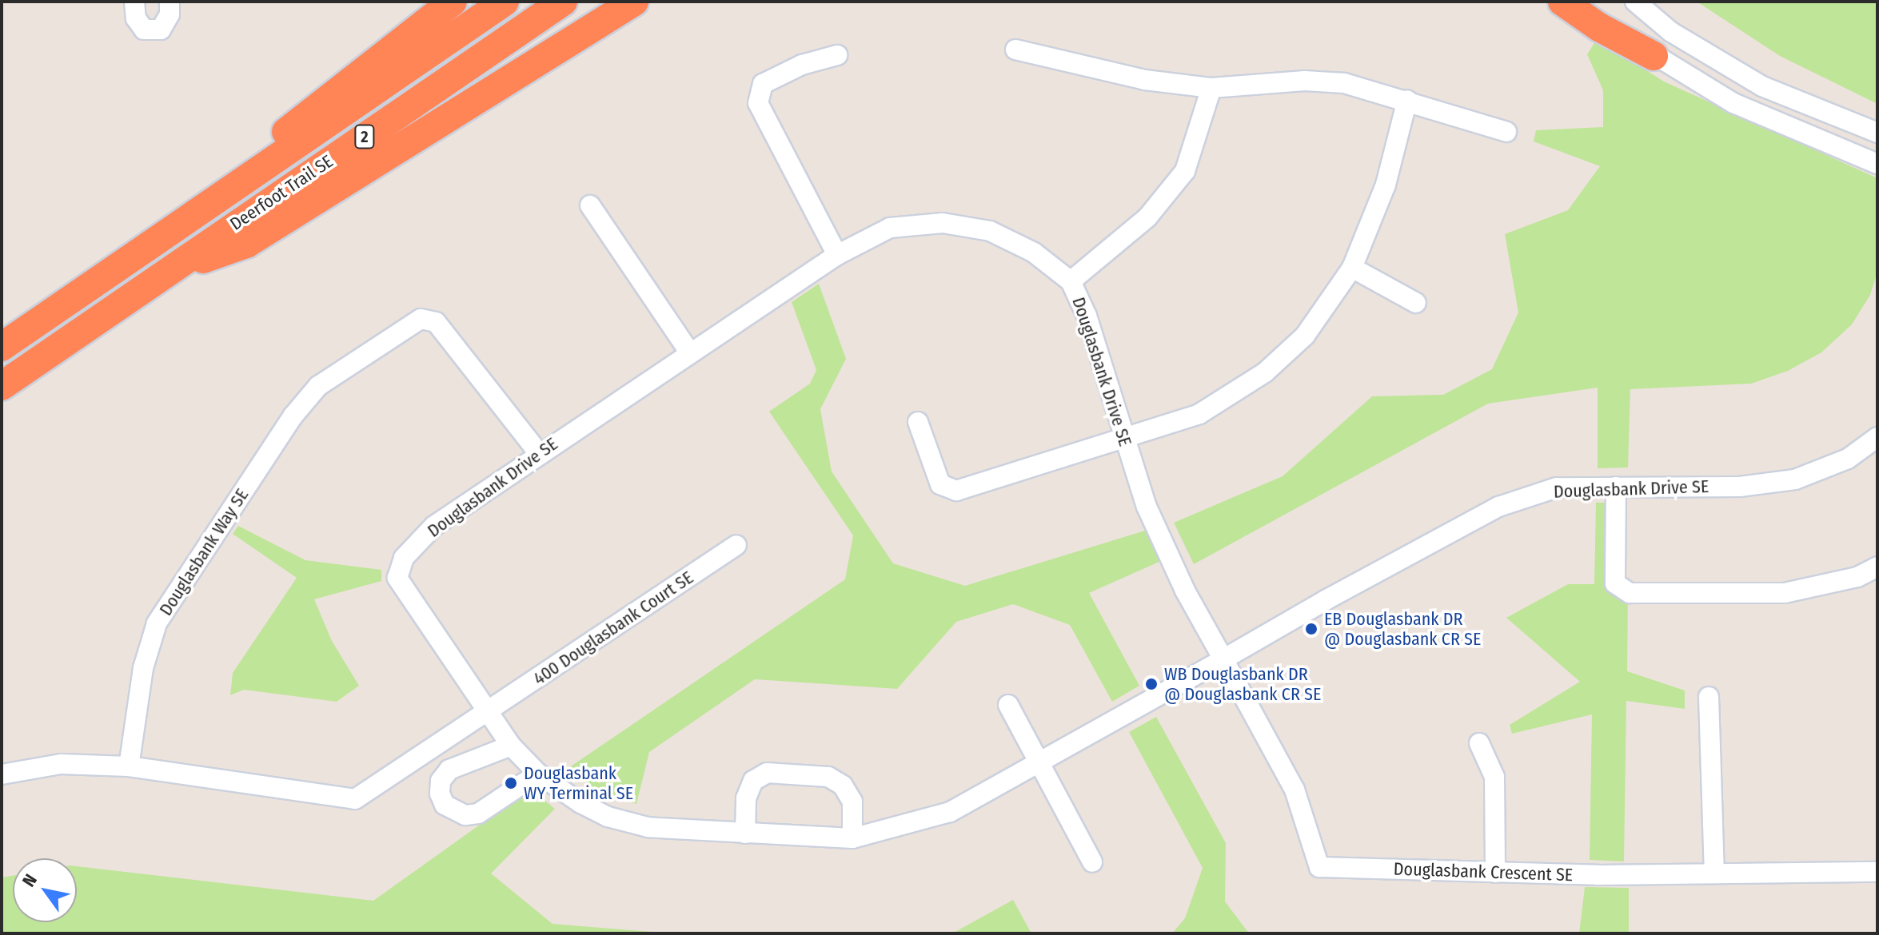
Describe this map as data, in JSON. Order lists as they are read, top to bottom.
{
  "streets": {
    "highway": ["2", "Deerfoot Trail SE"],
    "street": [
      "Douglasbank Drive SE",
      "Douglasbank Way SE",
      "400 Douglasbank Court SE",
      "Douglasbank Crescent SE"
    ]
  },
  "crossings": [
    ["Douglasbank Drive SE", "Douglasbank Way SE"],
    ["Douglasbank Drive SE", "400 Douglasbank Court SE"],
    ["Douglasbank Drive SE", "Douglasbank Crescent SE"]
  ],
  "places": ["EB Douglasbank DR @ Douglasbank CR SE", "WB Douglasbank DR @ Douglasbank CR SE", "Douglasbank WY Terminal SE"],
  "north": "top left"
}
